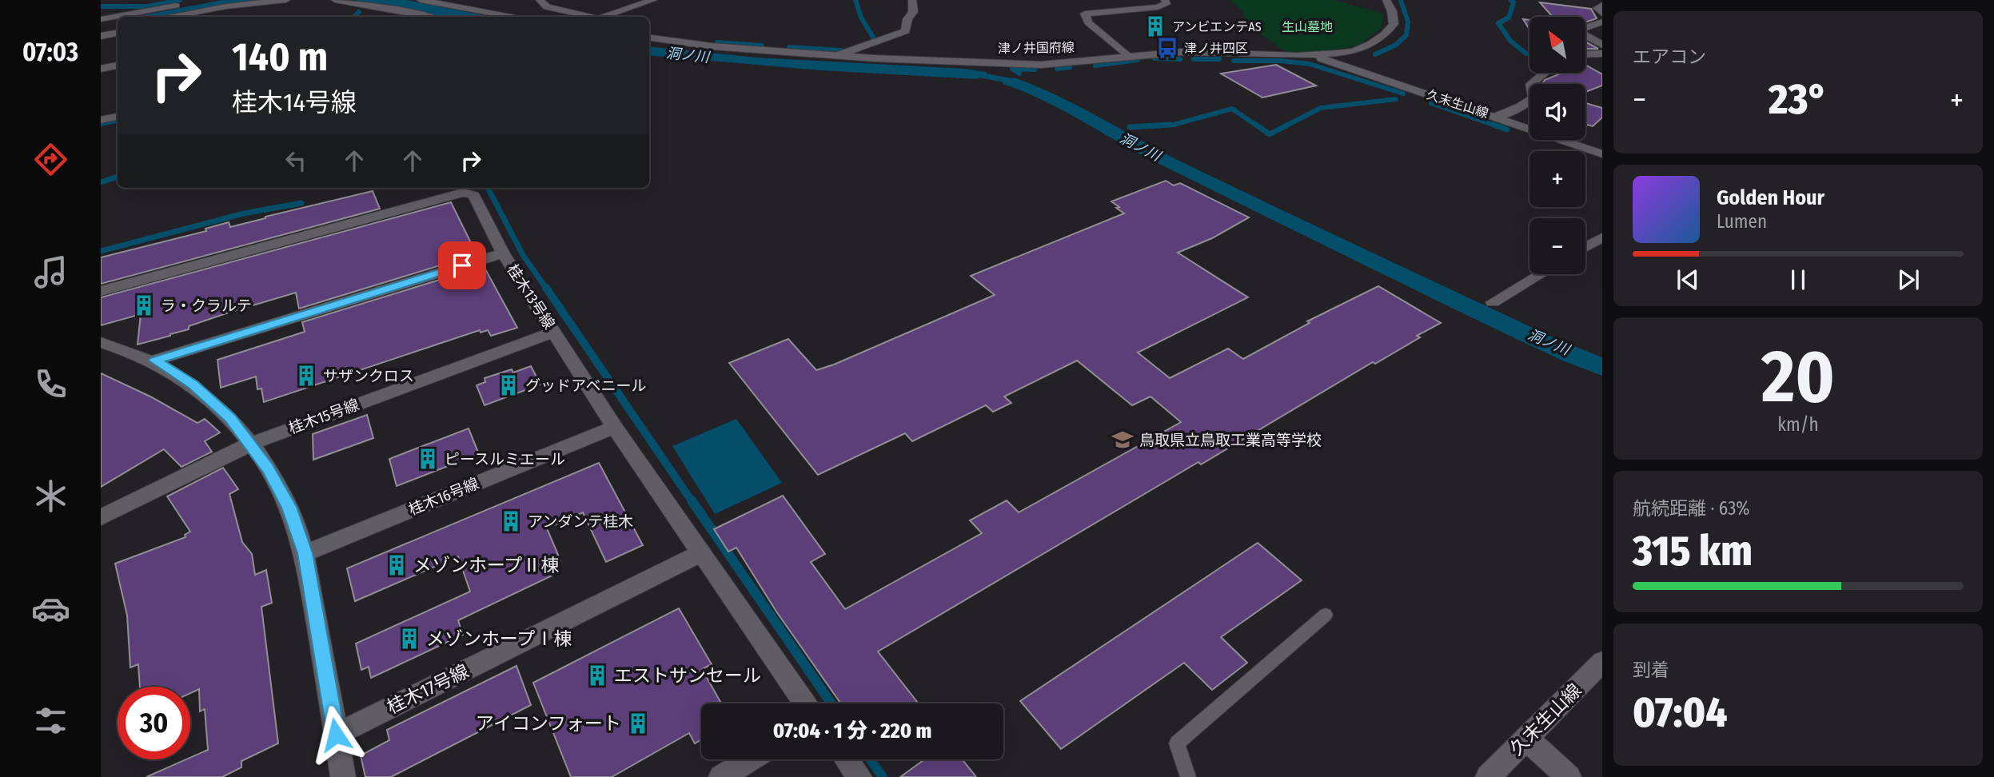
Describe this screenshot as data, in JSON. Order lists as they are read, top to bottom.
{
  "streets": {
    "street": [
      "津ノ井国府線",
      "久末生山線",
      "桂木13号線",
      "桂木15号線",
      "桂木16号線",
      "桂木17号線"
    ]
  },
  "crossings": [
    ["津ノ井国府線", "久末生山線"],
    ["桂木13号線", "桂木15号線"],
    ["桂木13号線", "桂木16号線"],
    ["桂木13号線", "桂木17号線"]
  ],
  "water": ["洞ノ川"],
  "parks": ["生山墓地"],
  "places": {
    "building": [
      "アンビエンテAS",
      "ラ・クラルテ",
      "サザンクロス",
      "グッドアベニール",
      "ピースルミエール",
      "アンダンテ桂木",
      "メゾンホープⅡ棟",
      "メゾンホープⅠ棟",
      "エストサンセール",
      "アイコンフォート"
    ],
    "bus stop": ["津ノ井四区"],
    "school or university": ["鳥取県立鳥取工業高等学校"]
  },
  "north": "top left",
  "page": {
    "tabs": "07:03",
    "tile": [
      "エアコン",
      ["20", "km/h"],
      ["航続距離 · 63%", "315 km"],
      ["到着", "07:04"]
    ],
    "map_buttons": ["+", "−"],
    "turn": ["140 m", "桂木14号線"],
    "heat": ["−", "23°", "+"],
    "song": ["Golden Hour", "Lumen"],
    "limit": "30",
    "trip": "07:04 · 1 分 · 220 m"
  }
}
